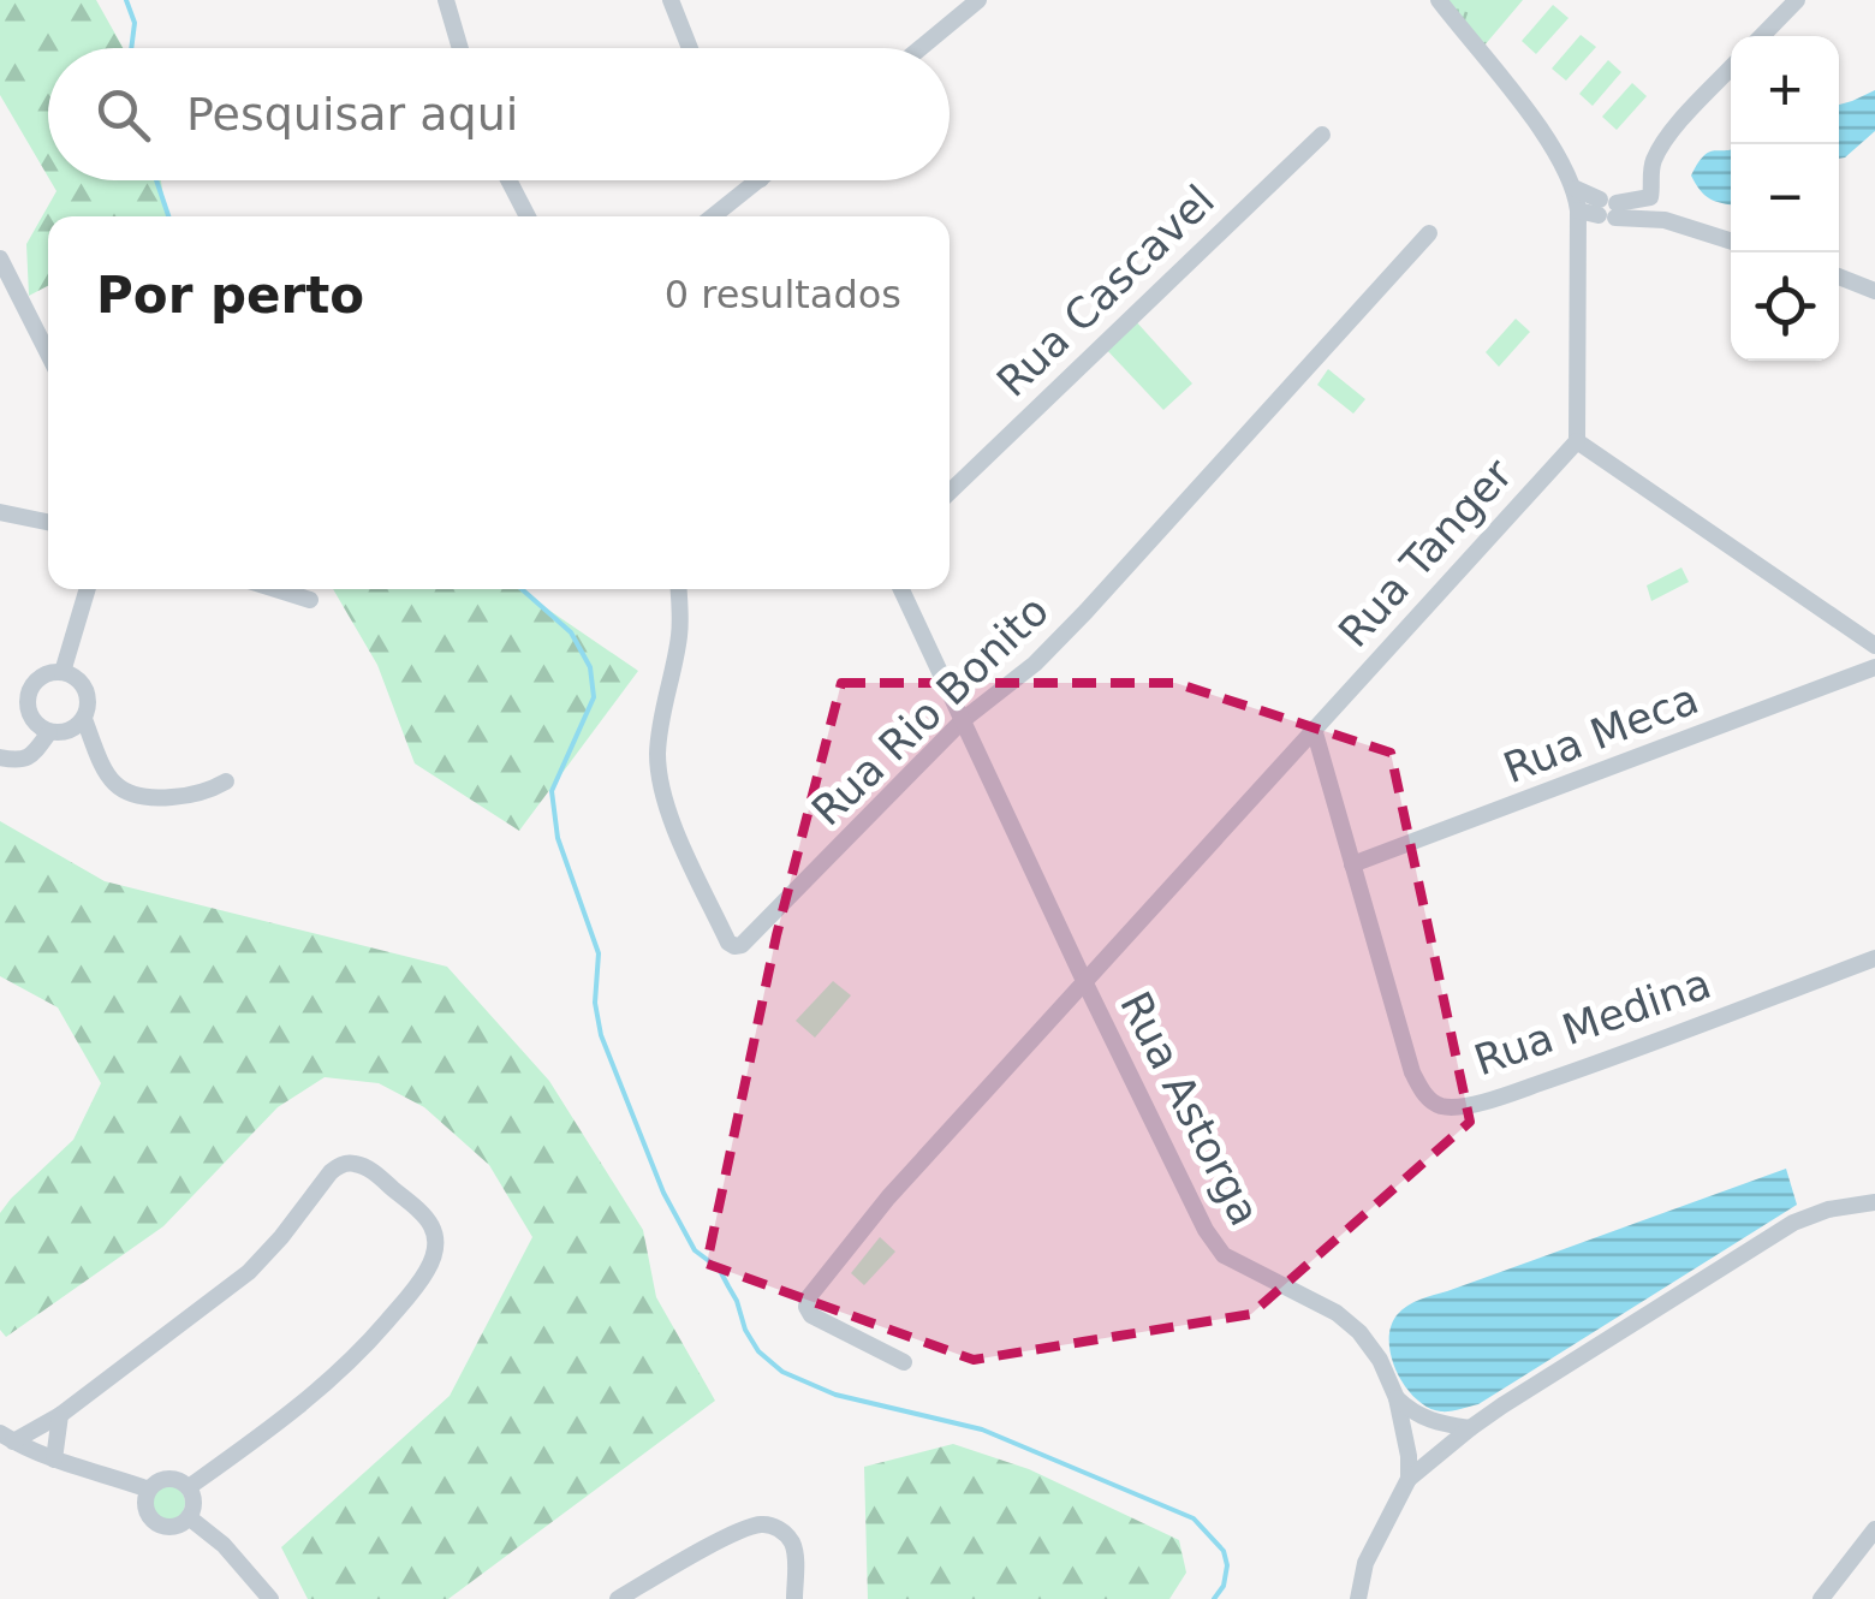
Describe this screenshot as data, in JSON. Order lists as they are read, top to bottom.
{
  "streets": {
    "street": [
      "Rua Cascavel",
      "Rua Tanger",
      "Rua Rio Bonito",
      "Rua Meca",
      "Rua Medina",
      "Rua Astorga"
    ]
  },
  "crossings": [
    ["Rua Tanger", "Rua Medina"],
    ["Rua Tanger", "Rua Astorga"],
    ["Rua Rio Bonito", "Rua Astorga"],
    ["Rua Meca", "Rua Medina"]
  ],
  "page": {
    "map_buttons": ["+", "−"],
    "search": "Pesquisar aqui",
    "heading": ["Por perto", "0 resultados"]
  }
}
